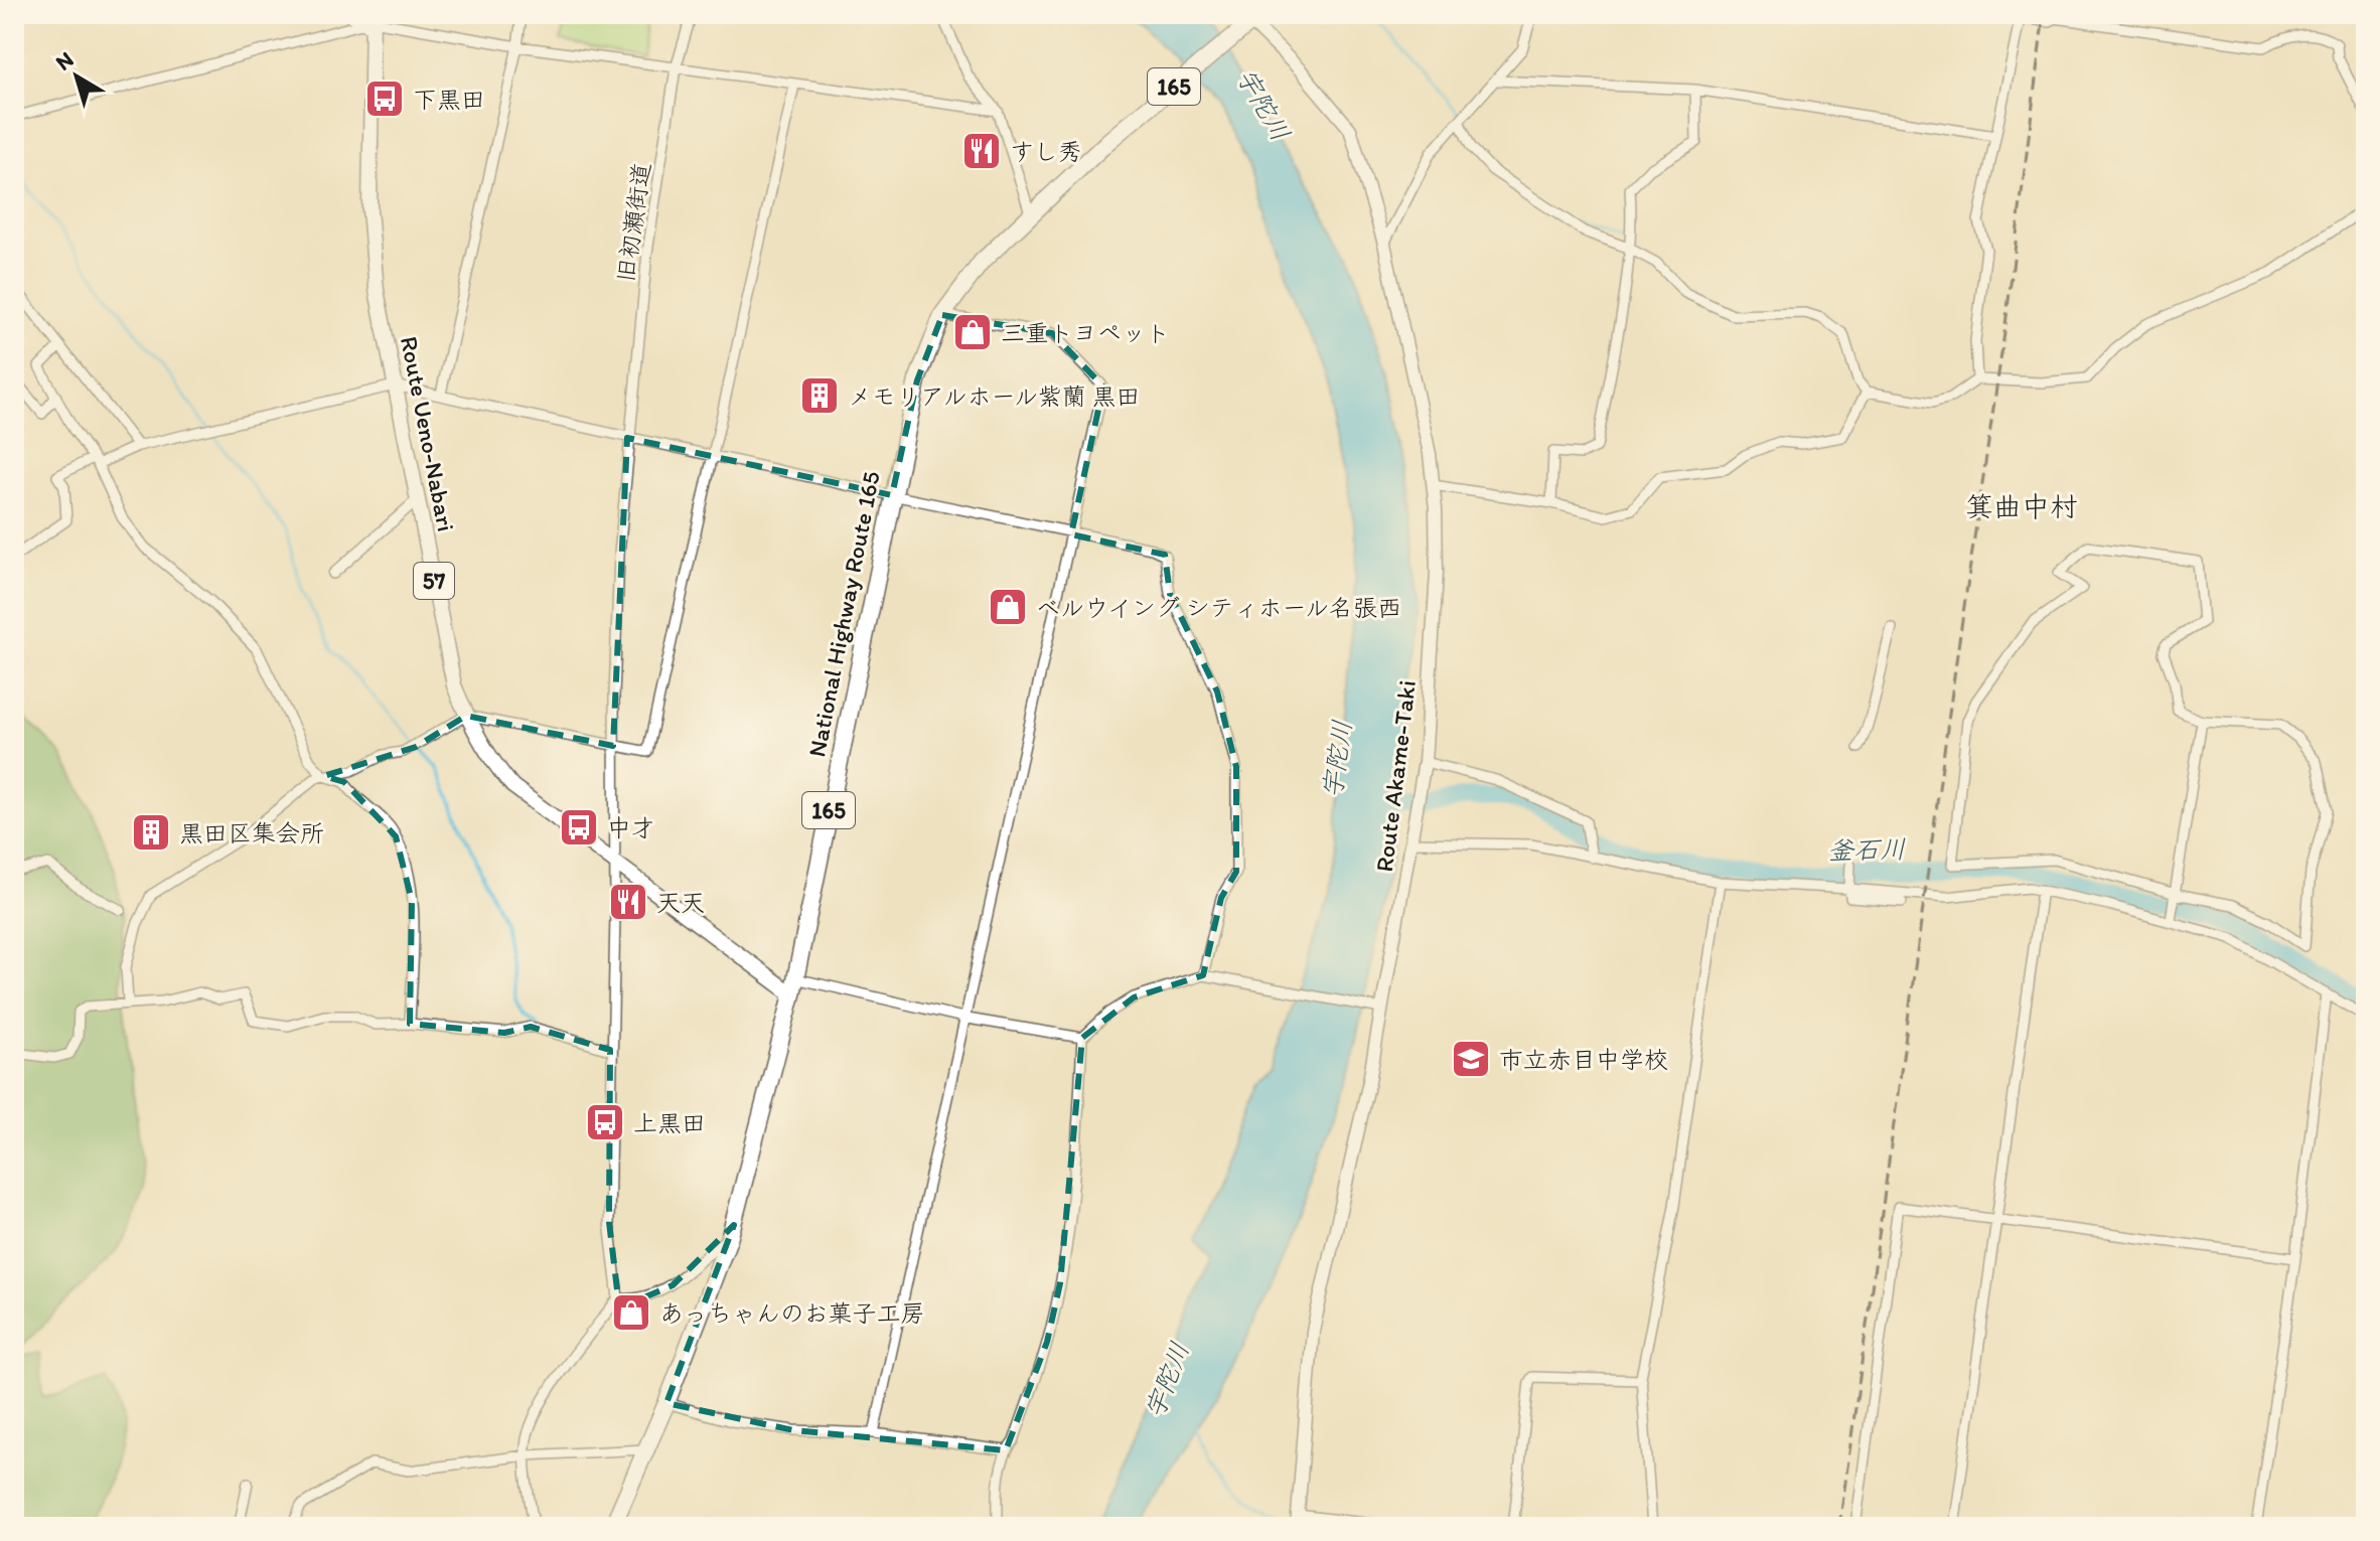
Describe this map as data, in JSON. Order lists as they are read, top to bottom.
{
  "streets": {
    "highway": ["165", "National Highway Route 165"],
    "main road": ["Route Ueno-Nabari", "57", "Route Akame-Taki"],
    "street": ["旧初瀬街道"]
  },
  "crossings": [
    ["旧初瀬街道", "Route Ueno-Nabari"],
    ["Route Ueno-Nabari", "National Highway Route 165"],
    ["National Highway Route 165", "Route Akame-Taki"]
  ],
  "districts": ["箕曲中村"],
  "water": ["宇陀川", "釜石川"],
  "places": {
    "bus stop": ["下黒田", "中才", "上黒田"],
    "restaurant": ["すし秀", "天天"],
    "shop": ["三重トヨペット", "ベルウイング シティホール名張西", "あっちゃんのお菓子工房"],
    "building": ["メモリアルホール紫蘭 黒田", "黒田区集会所"],
    "school or university": ["市立赤目中学校"]
  },
  "north": "top left"
}
